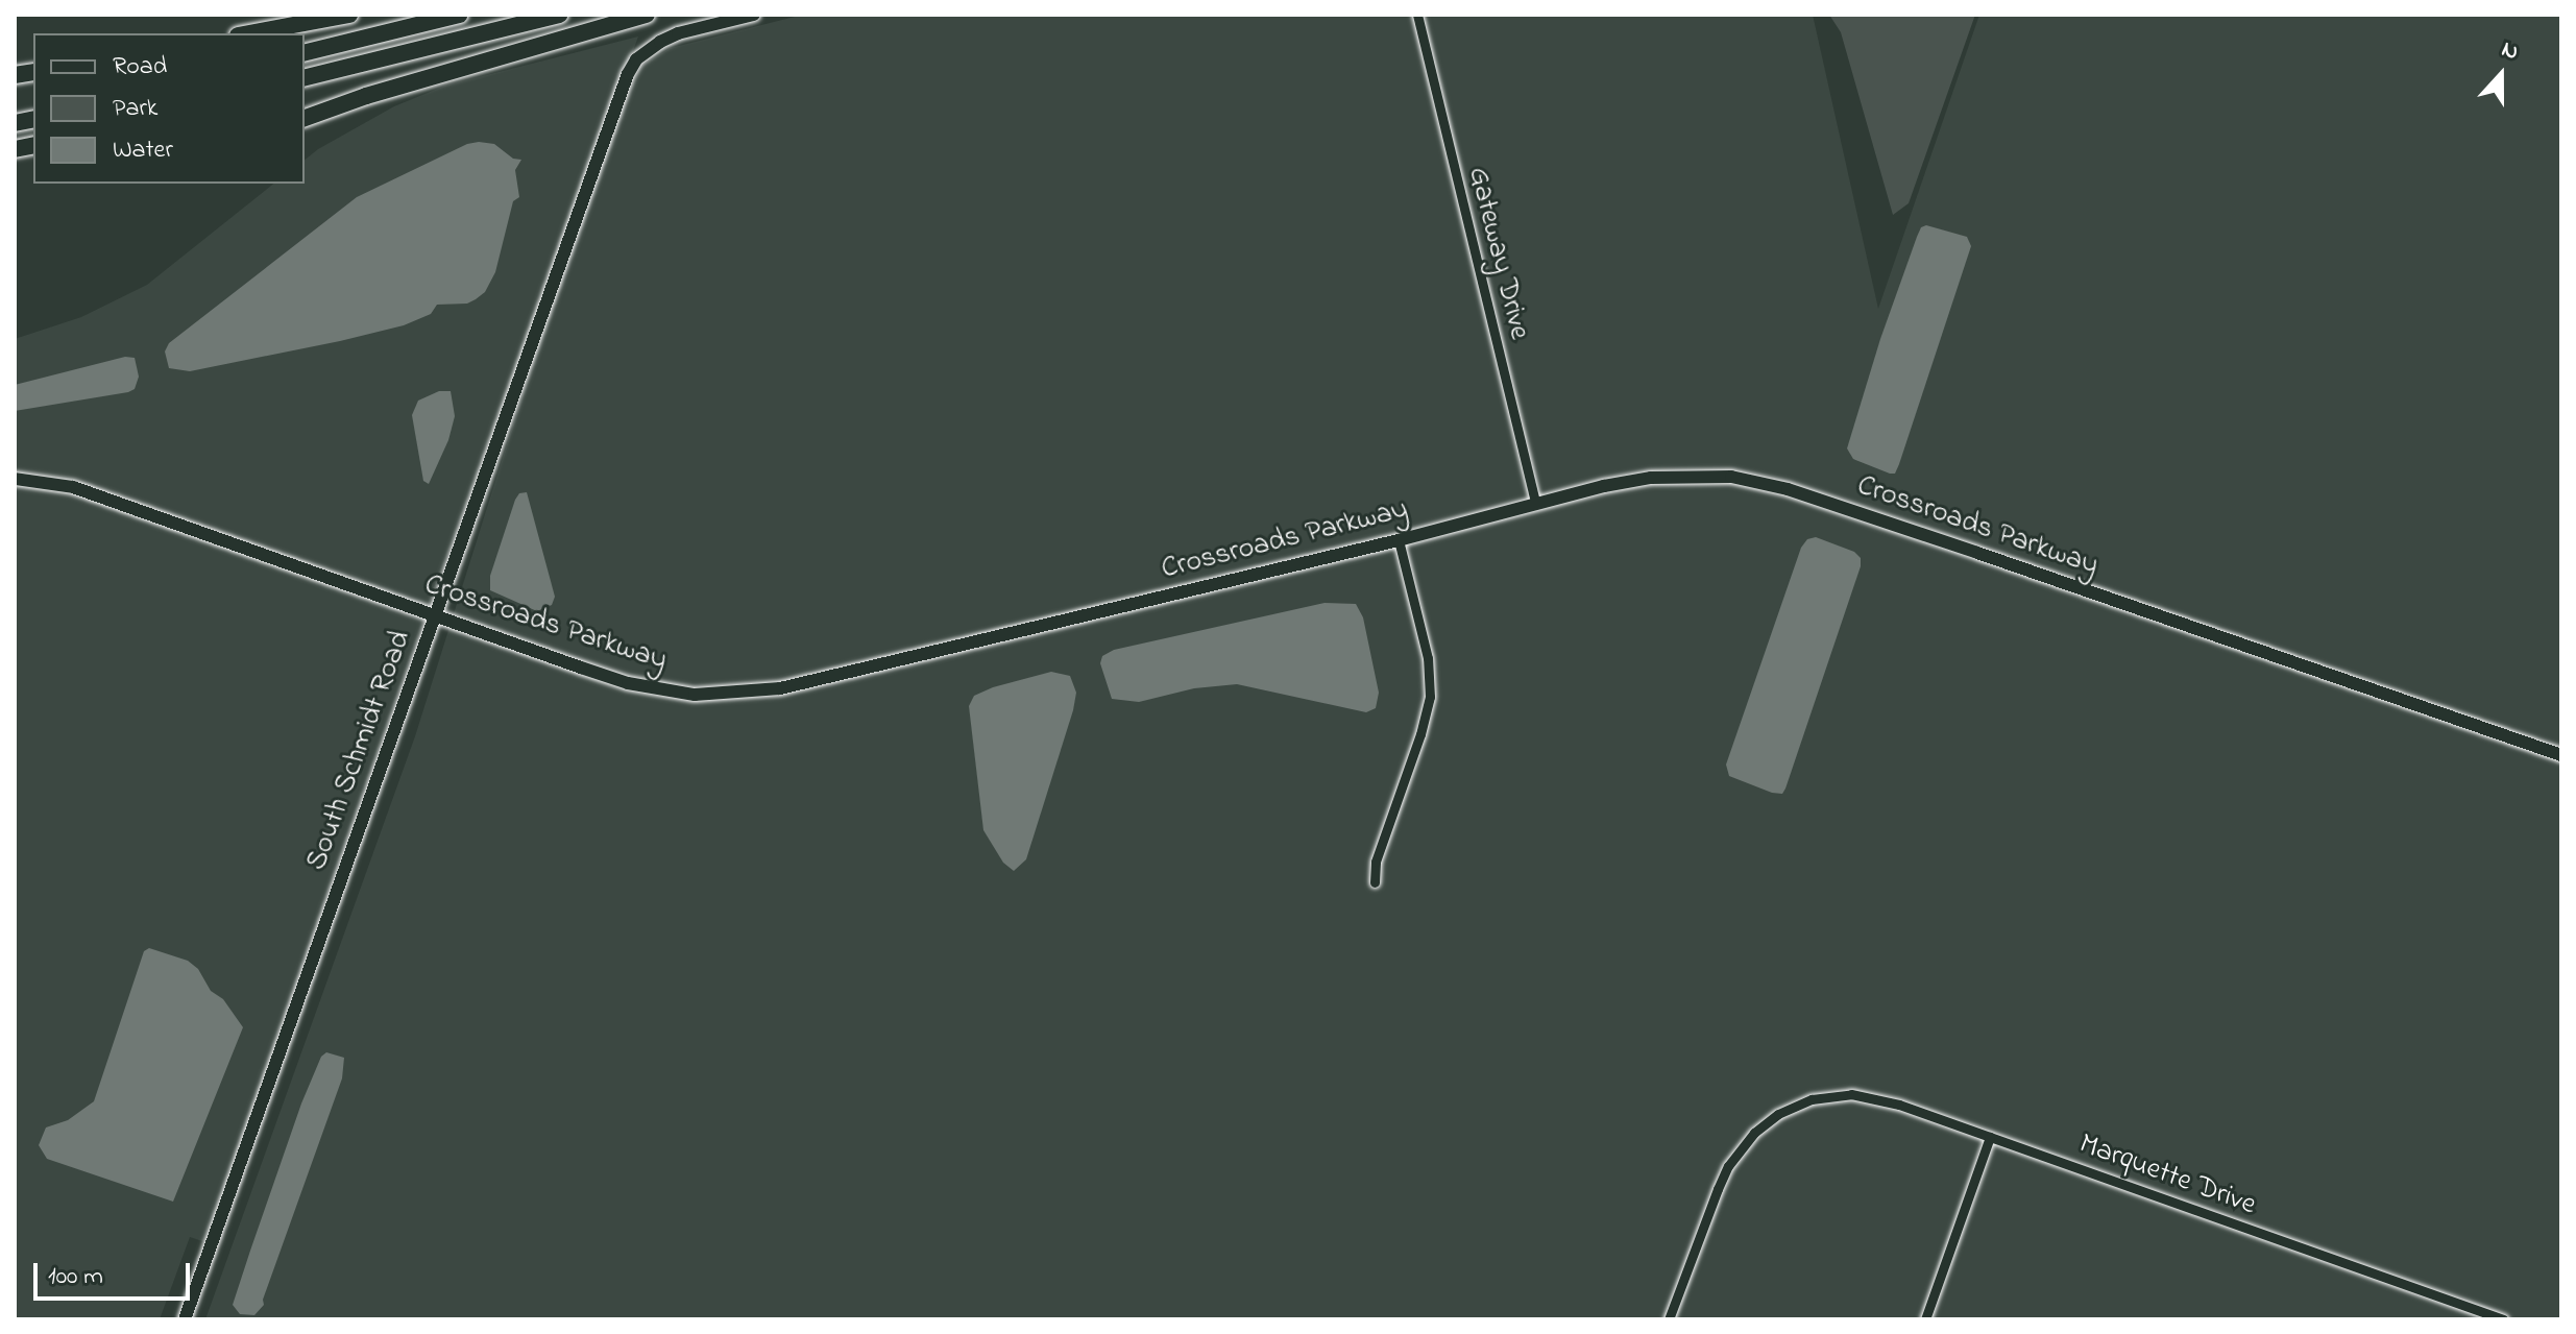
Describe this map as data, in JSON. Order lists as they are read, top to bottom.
{
  "streets": {
    "street": [
      "Gateway Drive",
      "Crossroads Parkway",
      "South Schmidt Road",
      "Marquette Drive"
    ]
  },
  "crossings": [
    ["Gateway Drive", "Crossroads Parkway"],
    ["Crossroads Parkway", "South Schmidt Road"]
  ],
  "legend": ["Road", "Park", "Water"],
  "scale_bar": "100 m",
  "north": "top"
}
